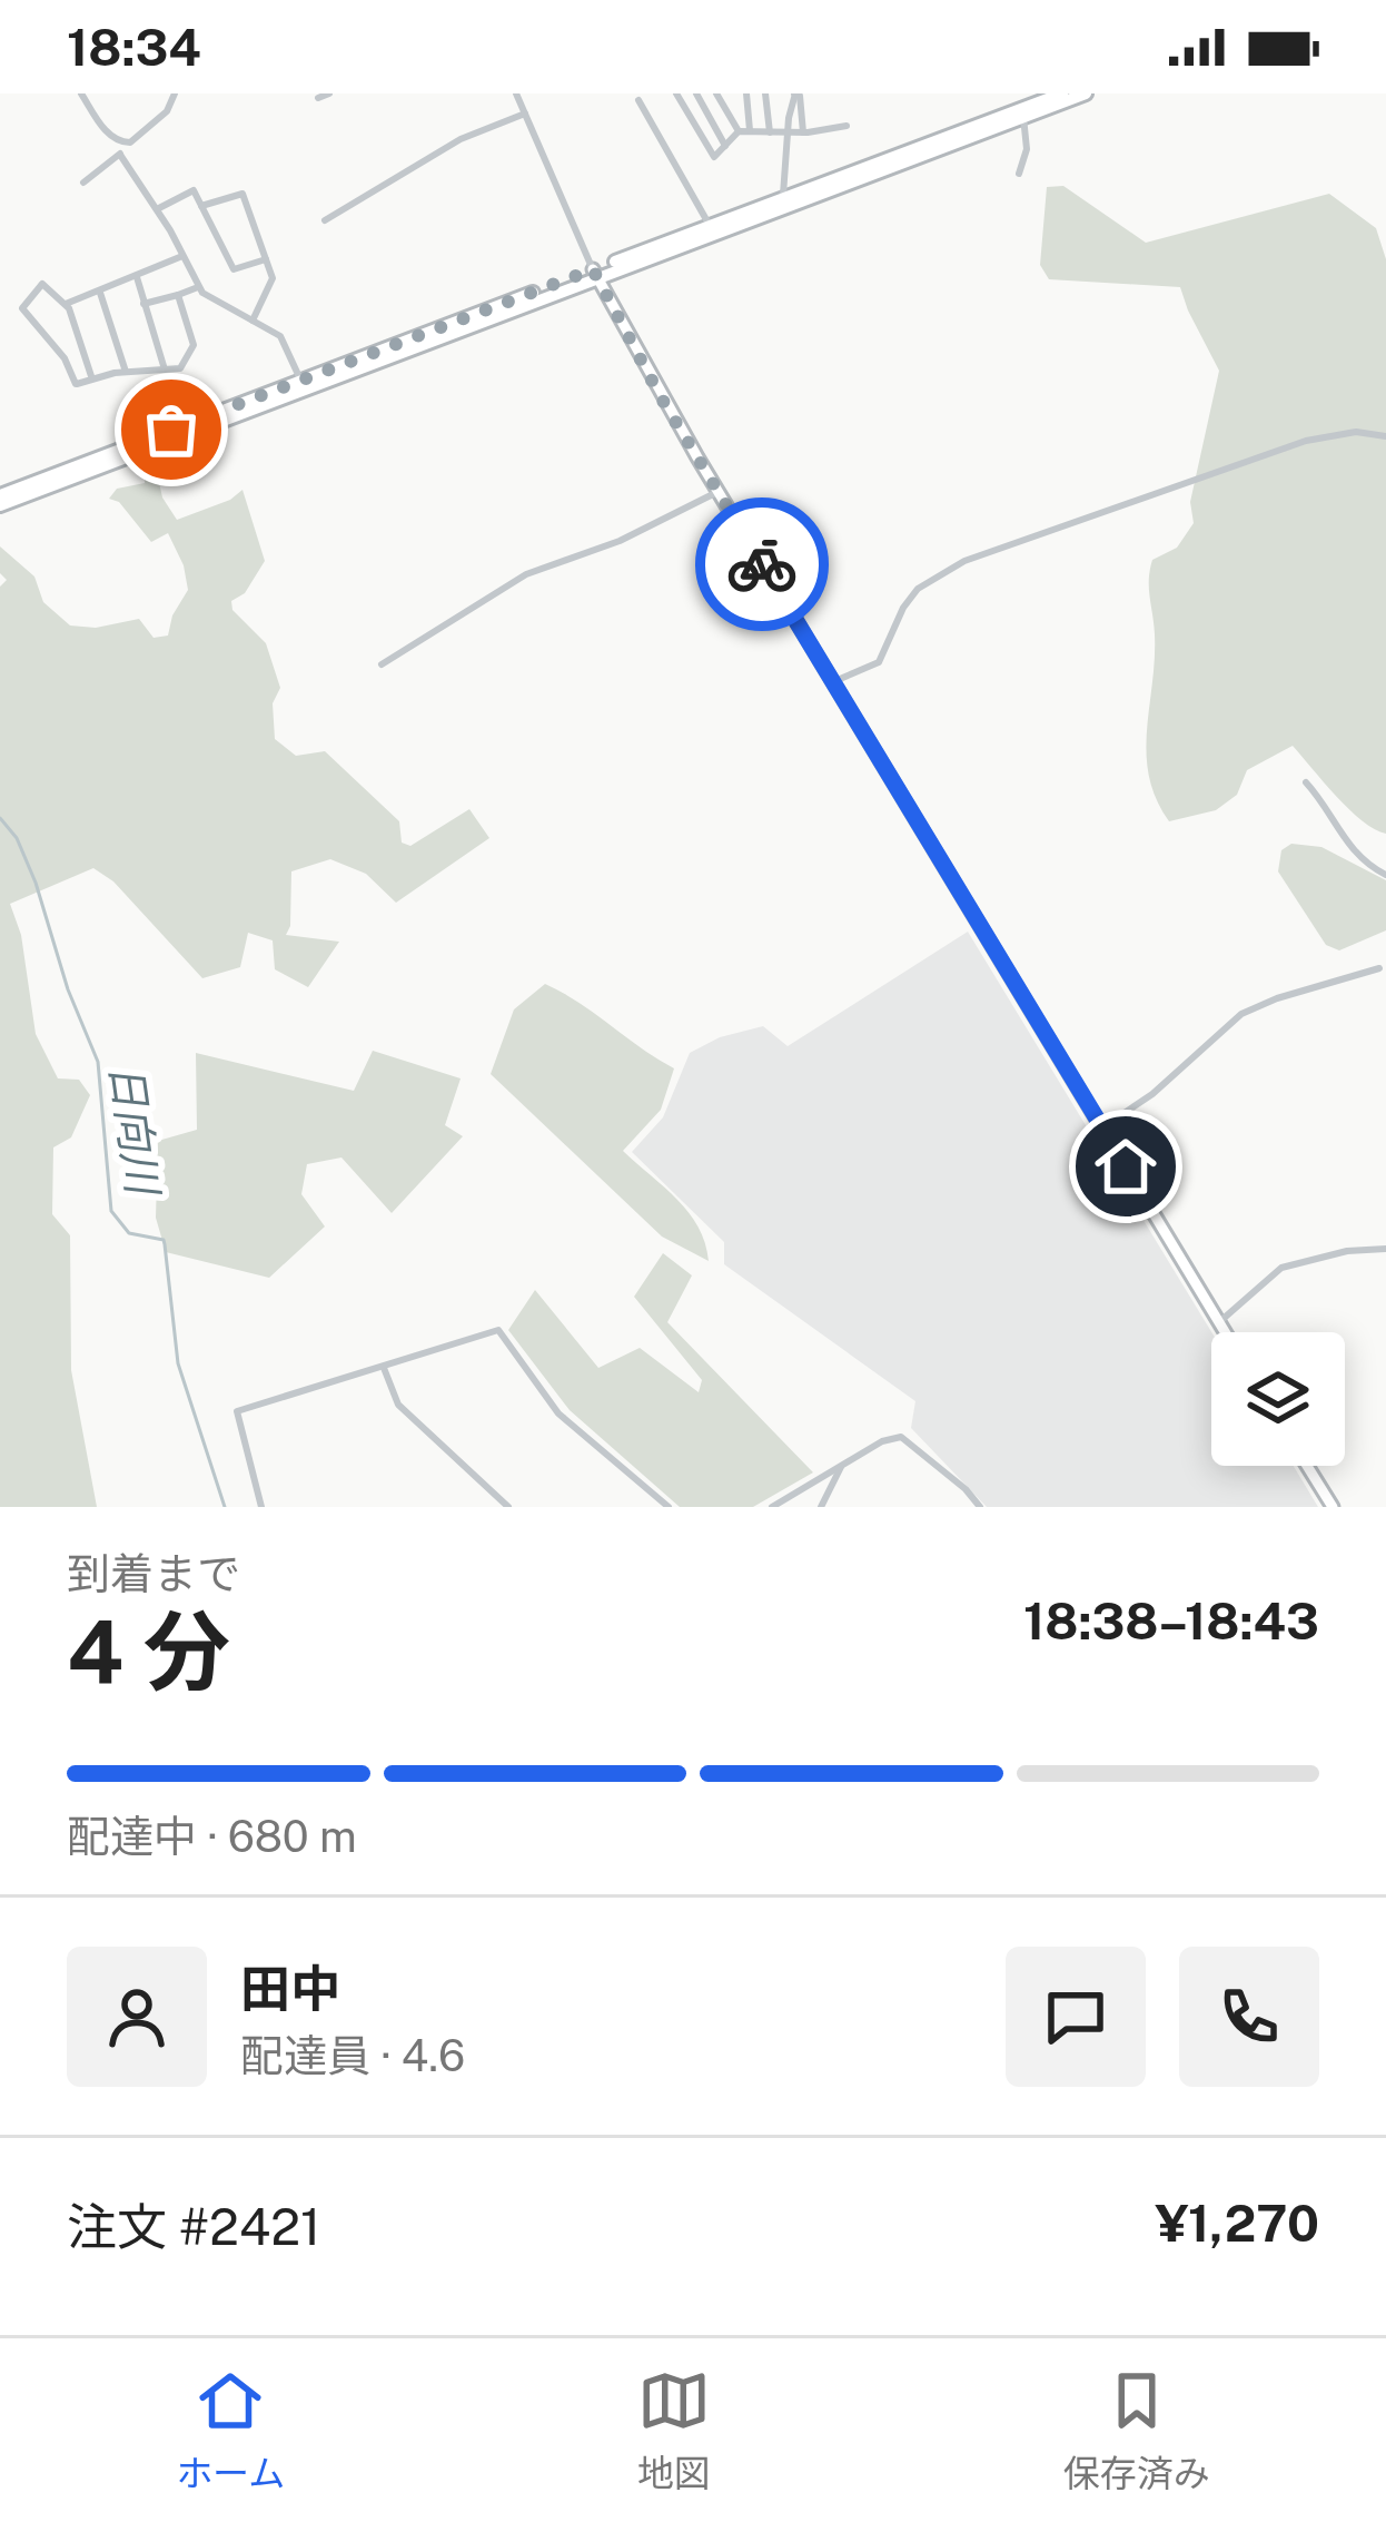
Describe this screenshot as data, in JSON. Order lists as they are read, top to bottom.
{
  "water": ["日向川"],
  "page": {
    "status": "18:34",
    "heading": ["4 分", "到着まで", "18:38–18:43"],
    "panel": [
      "田中",
      "配達員 · 4.6",
      "注文 #2421",
      "¥1,270"
    ],
    "bar": "配達中 · 680 m",
    "tabs": ["ホーム", "地図", "保存済み"]
  }
}
